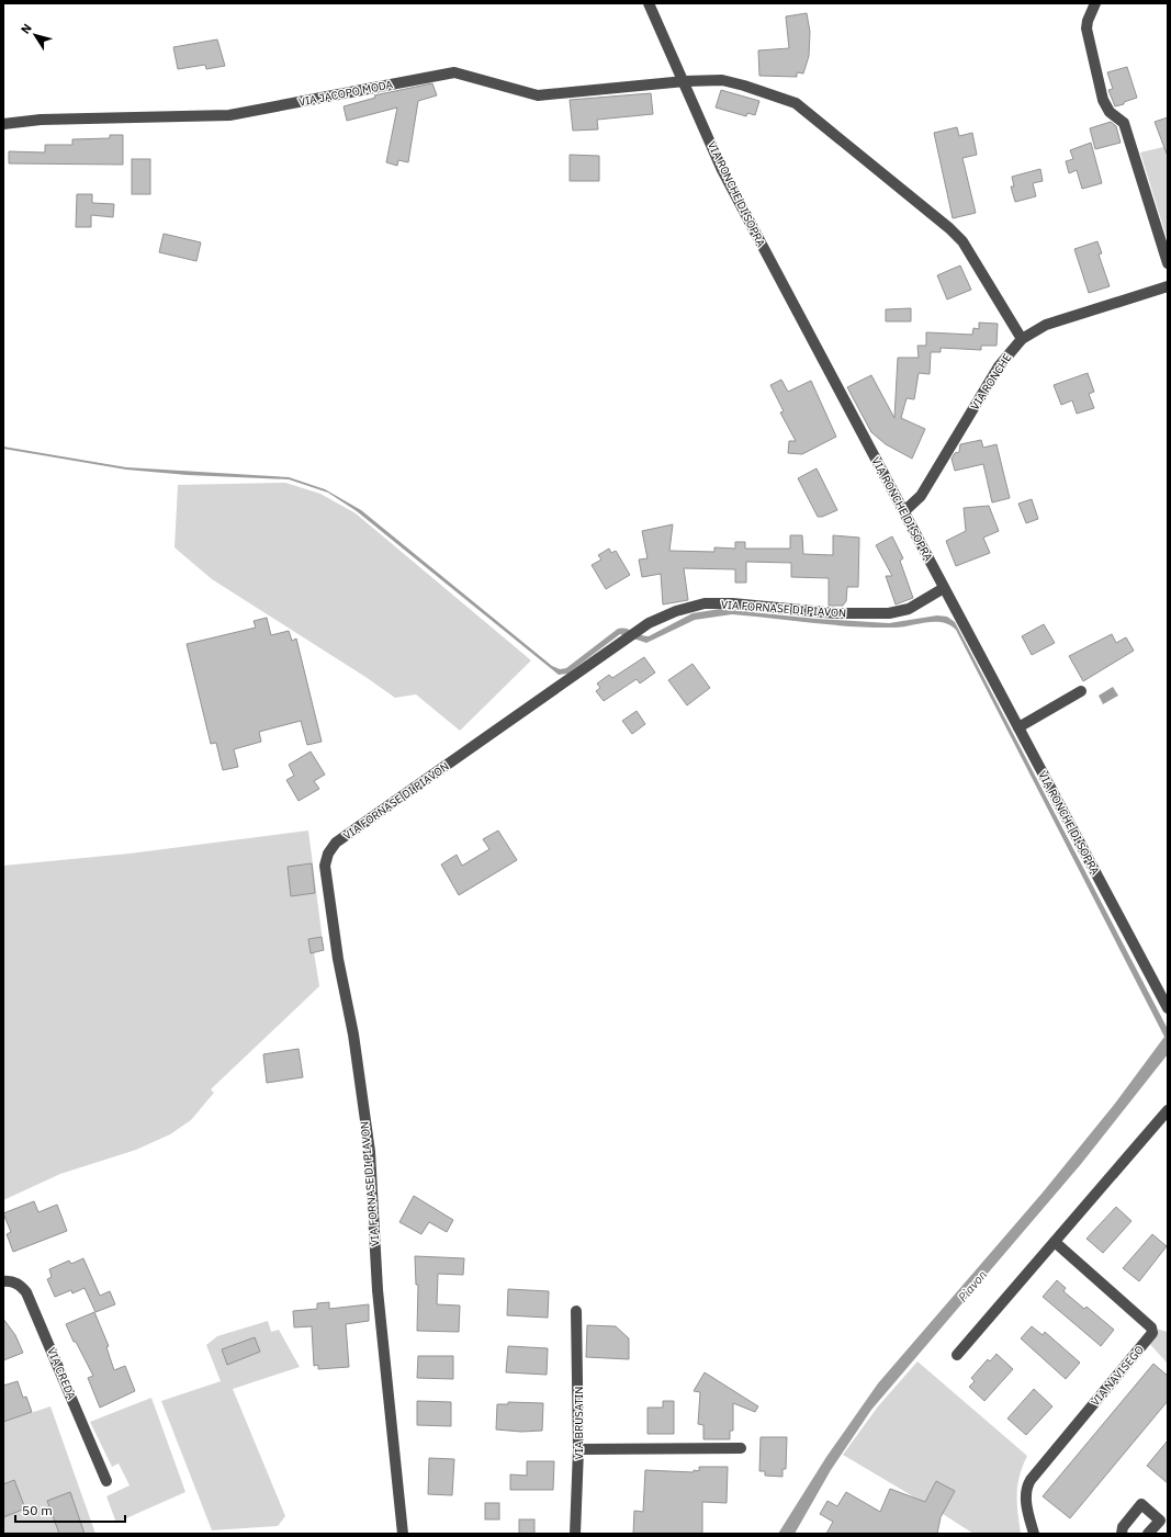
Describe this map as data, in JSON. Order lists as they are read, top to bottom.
{
  "streets": {
    "street": [
      "VIA JACOPO MODA",
      "VIA RONCHE DI SOPRA",
      "VIA RONCHE",
      "VIA FORNASE DI PIAVON",
      "VIA CREDA",
      "VIA NAVISEGO",
      "VIA BRUSATIN"
    ]
  },
  "crossings": [
    ["VIA JACOPO MODA", "VIA RONCHE DI SOPRA"],
    ["VIA JACOPO MODA", "VIA RONCHE"],
    ["VIA RONCHE DI SOPRA", "VIA RONCHE"],
    ["VIA RONCHE DI SOPRA", "VIA FORNASE DI PIAVON"]
  ],
  "water": ["Piavon"],
  "scale_bar": "50 m",
  "north": "top left"
}
